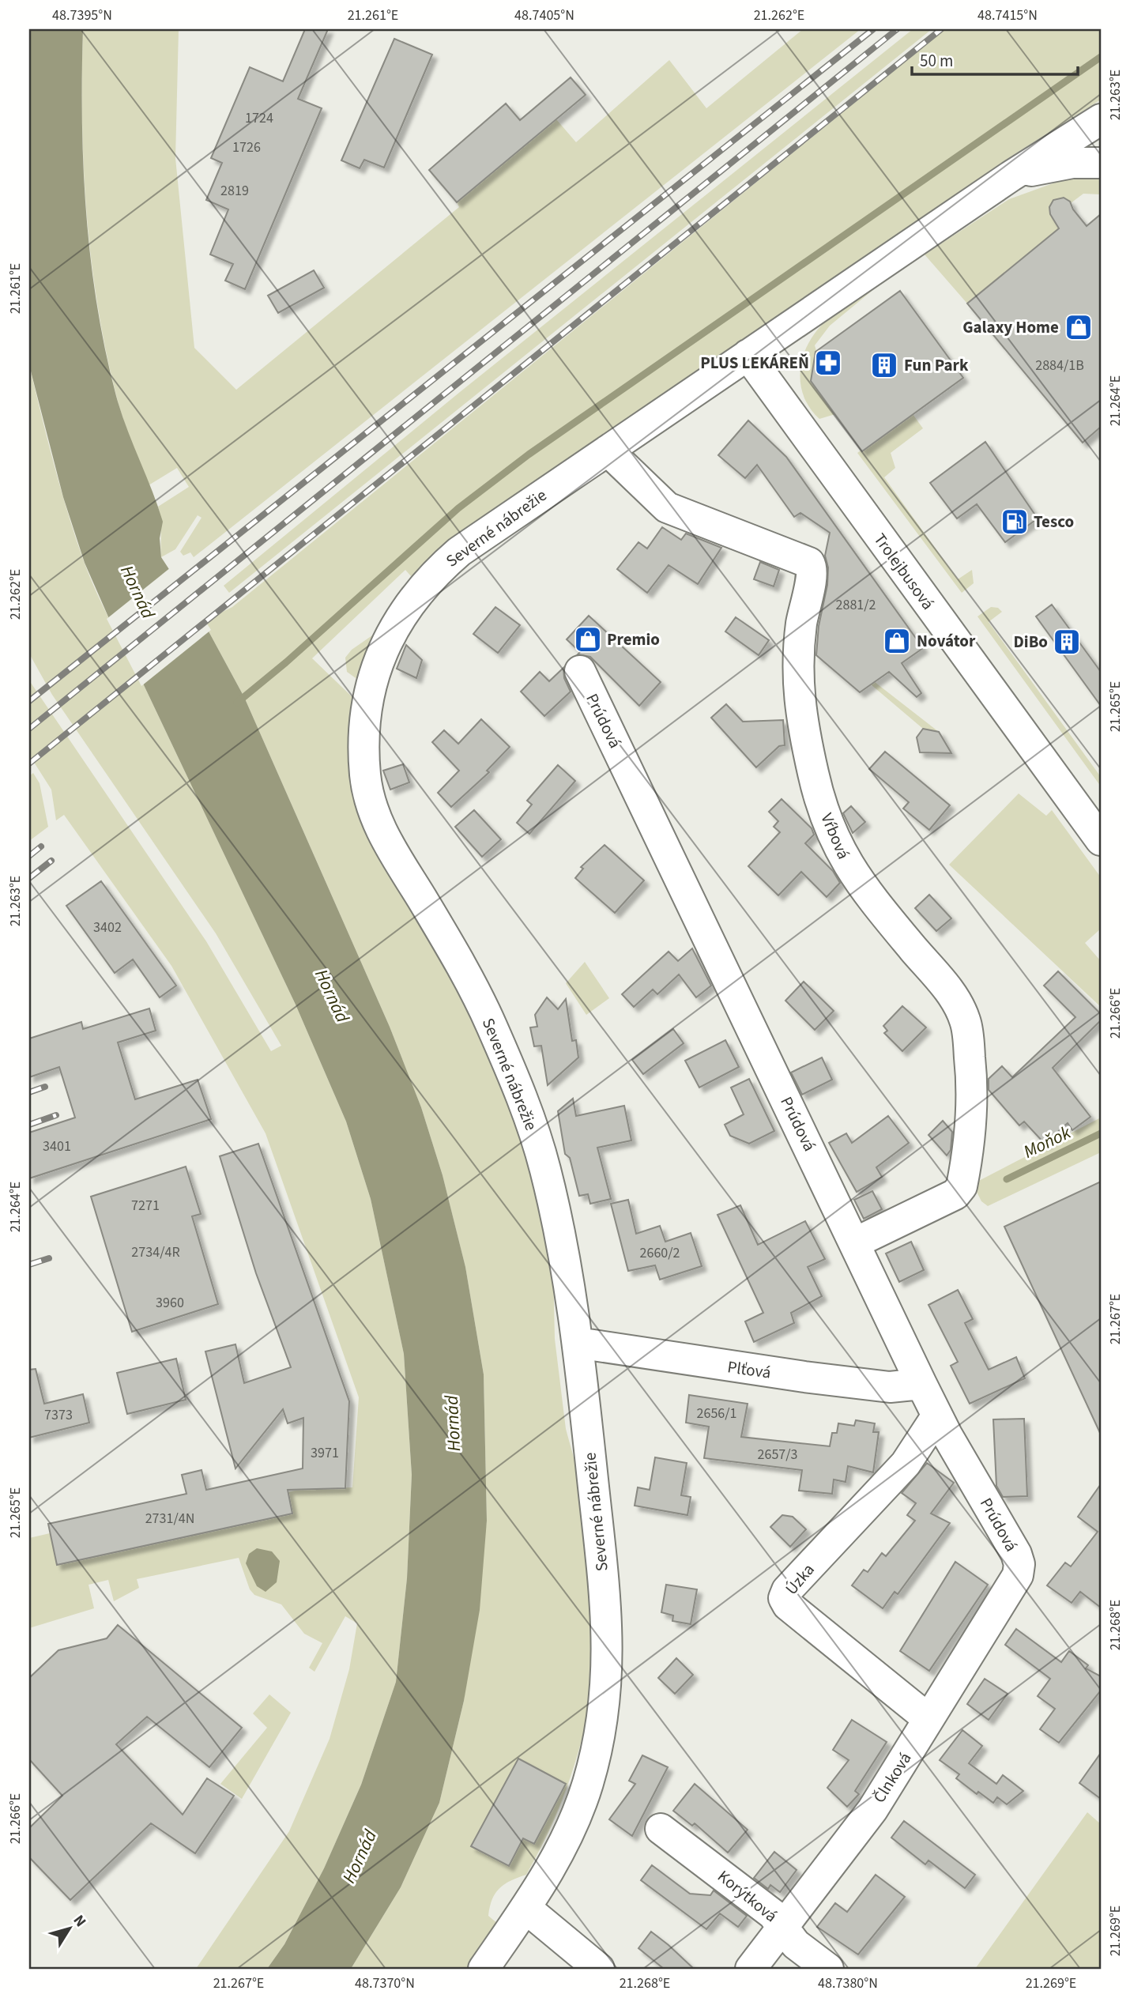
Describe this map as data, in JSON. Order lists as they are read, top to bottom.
{
  "streets": {
    "street": [
      "Severné nábrežie",
      "Trolejbusová",
      "Prúdová",
      "Vŕbová",
      "Plťová",
      "Úzka",
      "Člnková",
      "Korýtková"
    ]
  },
  "crossings": [
    ["Severné nábrežie", "Trolejbusová"],
    ["Severné nábrežie", "Vŕbová"],
    ["Severné nábrežie", "Plťová"],
    ["Prúdová", "Vŕbová"],
    ["Prúdová", "Plťová"],
    ["Prúdová", "Úzka"],
    ["Prúdová", "Člnková"],
    ["Úzka", "Člnková"],
    ["Člnková", "Korýtková"]
  ],
  "water": ["Hornád", "Moňok"],
  "places": {
    "shop": ["Galaxy Home", "Premio", "Novátor"],
    "pharmacy": ["PLUS LEKÁREŇ"],
    "building": ["Fun Park", "DiBo"],
    "fuel station": ["Tesco"]
  },
  "house_numbers": [
    "1724",
    "1726",
    "2819",
    "2884/1B",
    "2881/2",
    "3402",
    "3401",
    "7271",
    "2734/4R",
    "2660/2",
    "3960",
    "2656/1",
    "7373",
    "3971",
    "2657/3",
    "2731/4N"
  ],
  "scale_bar": "50 m",
  "north": "top right",
  "coordinates": [
    "48.7395°N",
    "21.261°E",
    "48.7405°N",
    "21.262°E",
    "48.7415°N",
    "21.263°E",
    "21.264°E",
    "21.265°E",
    "21.266°E",
    "21.267°E",
    "21.268°E",
    "21.269°E",
    "48.7370°N",
    "48.7380°N"
  ]
}
